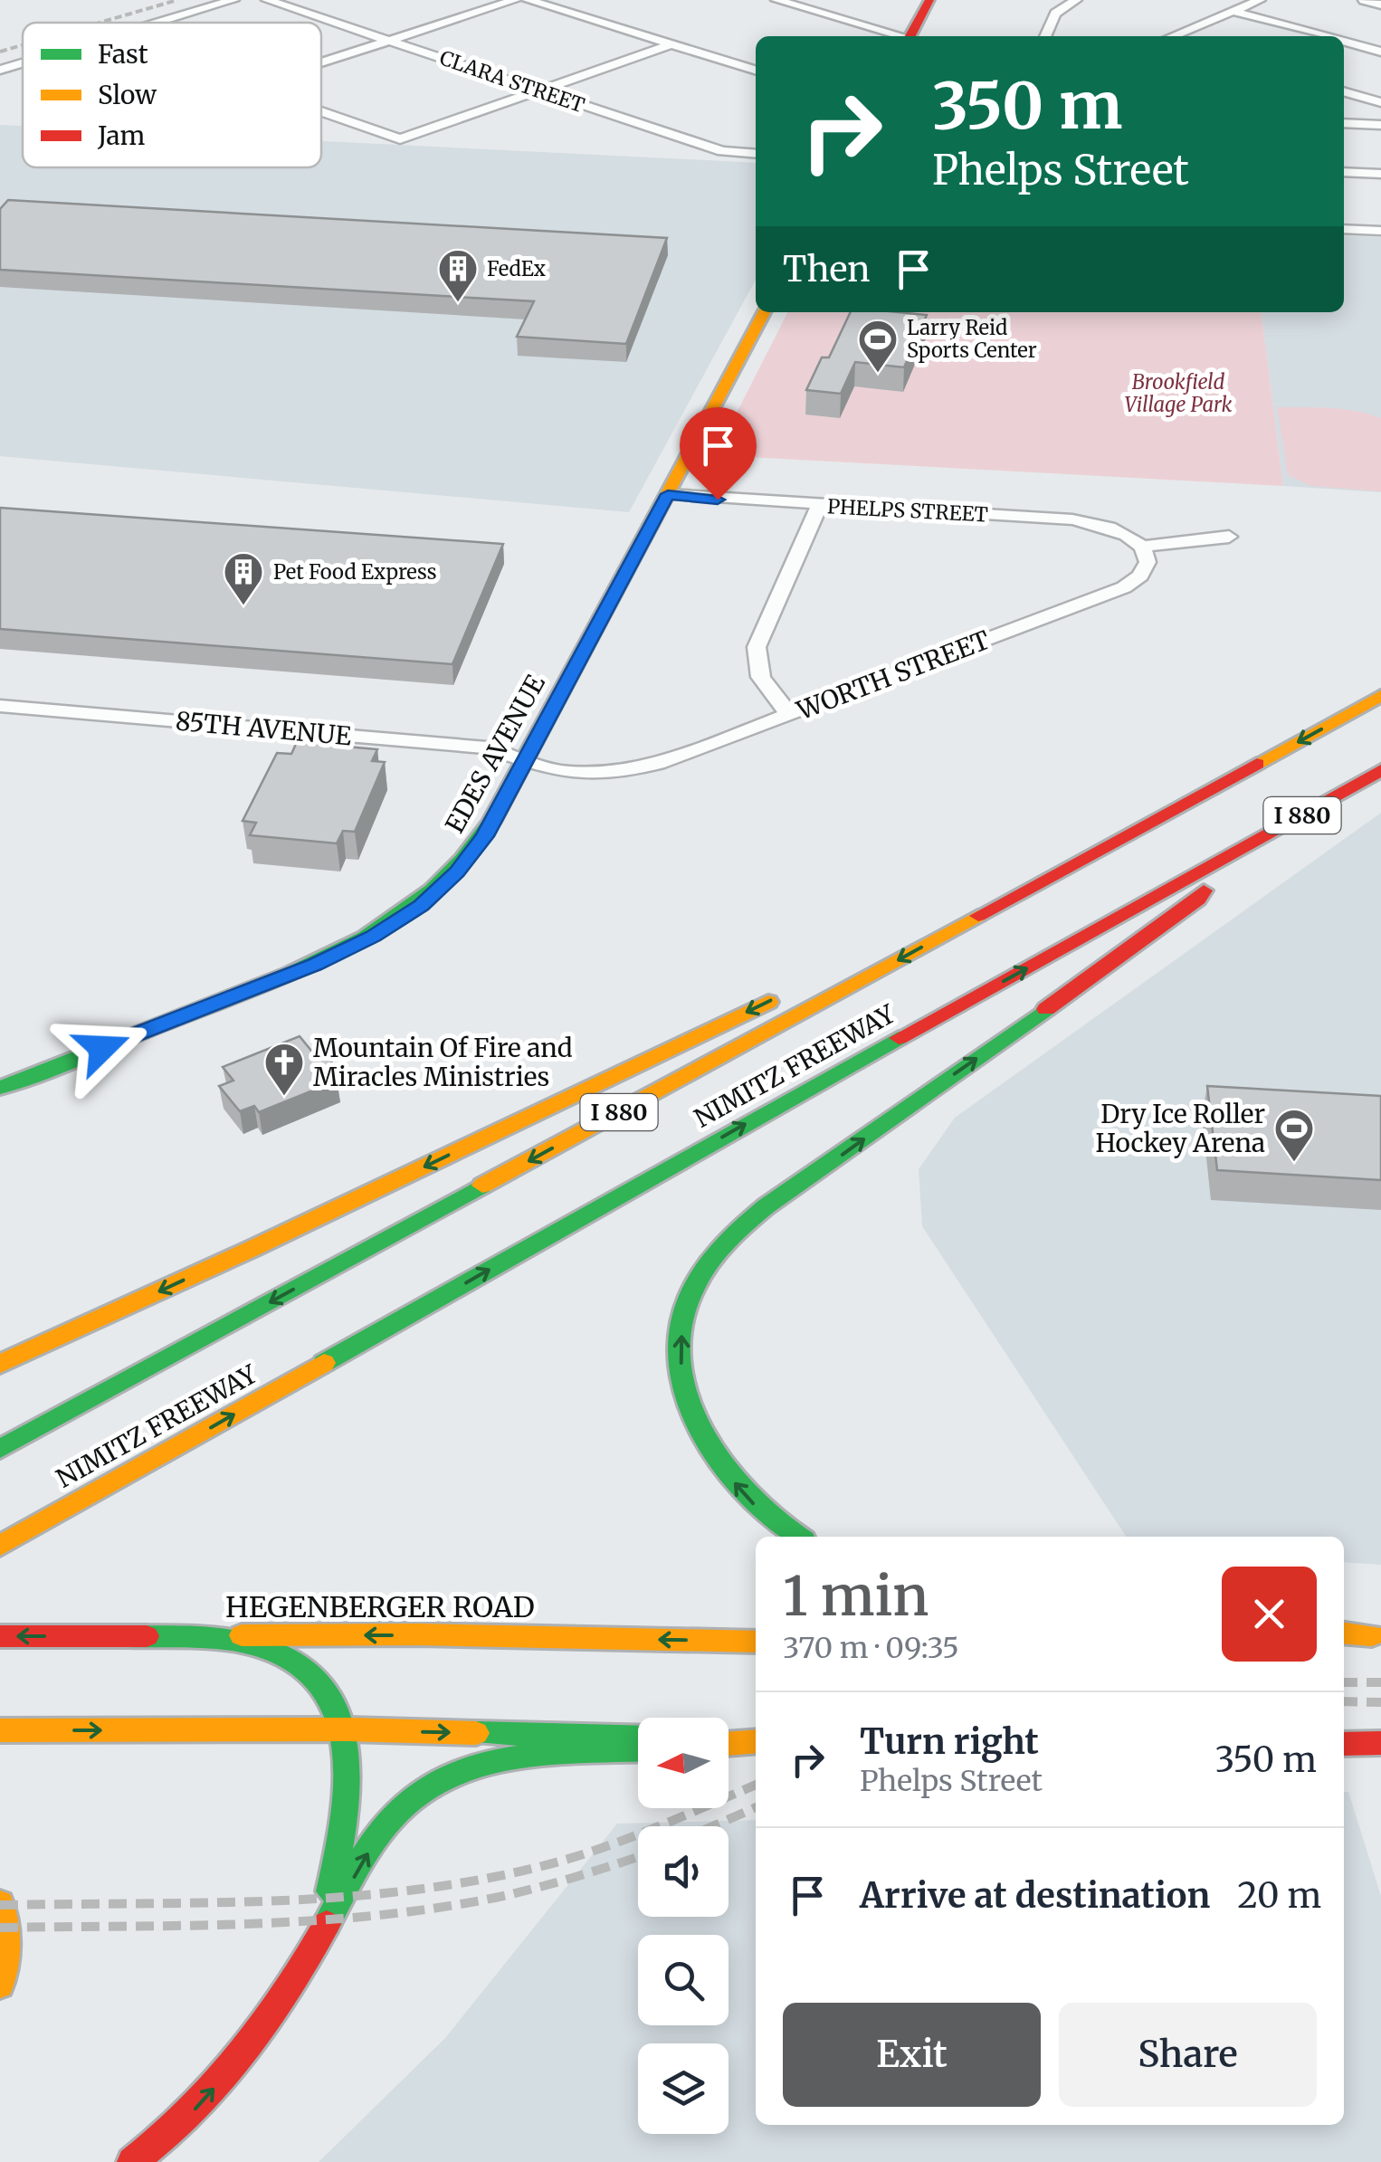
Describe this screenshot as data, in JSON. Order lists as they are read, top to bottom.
{
  "streets": {
    "main road": [
      "EDES AVENUE",
      "I 880",
      "NIMITZ FREEWAY",
      "HEGENBERGER ROAD"
    ],
    "street": [
      "CLARA STREET",
      "PHELPS STREET",
      "WORTH STREET",
      "85TH AVENUE"
    ]
  },
  "crossings": [
    ["PHELPS STREET", "WORTH STREET"],
    ["PHELPS STREET", "EDES AVENUE"],
    ["WORTH STREET", "85TH AVENUE"],
    ["WORTH STREET", "EDES AVENUE"],
    ["85TH AVENUE", "EDES AVENUE"]
  ],
  "parks": ["Brookfield Village Park"],
  "places": {
    "building": ["FedEx", "Pet Food Express"],
    "sports": ["Larry Reid Sports Center", "Dry Ice Roller Hockey Arena"],
    "church": ["Mountain Of Fire and Miracles Ministries"]
  },
  "legend": ["Fast", "Slow", "Jam"],
  "north": "left",
  "page": {
    "turn": ["350 m", "Phelps Street"],
    "then": "Then",
    "heading": ["1 min", "370 m · 09:35"],
    "list": [
      {
        "name": "Turn right",
        "note": "Phelps Street",
        "value": "350 m"
      },
      {
        "name": "Arrive at destination",
        "value": "20 m"
      }
    ],
    "buttons": ["Exit", "Share"]
  }
}
